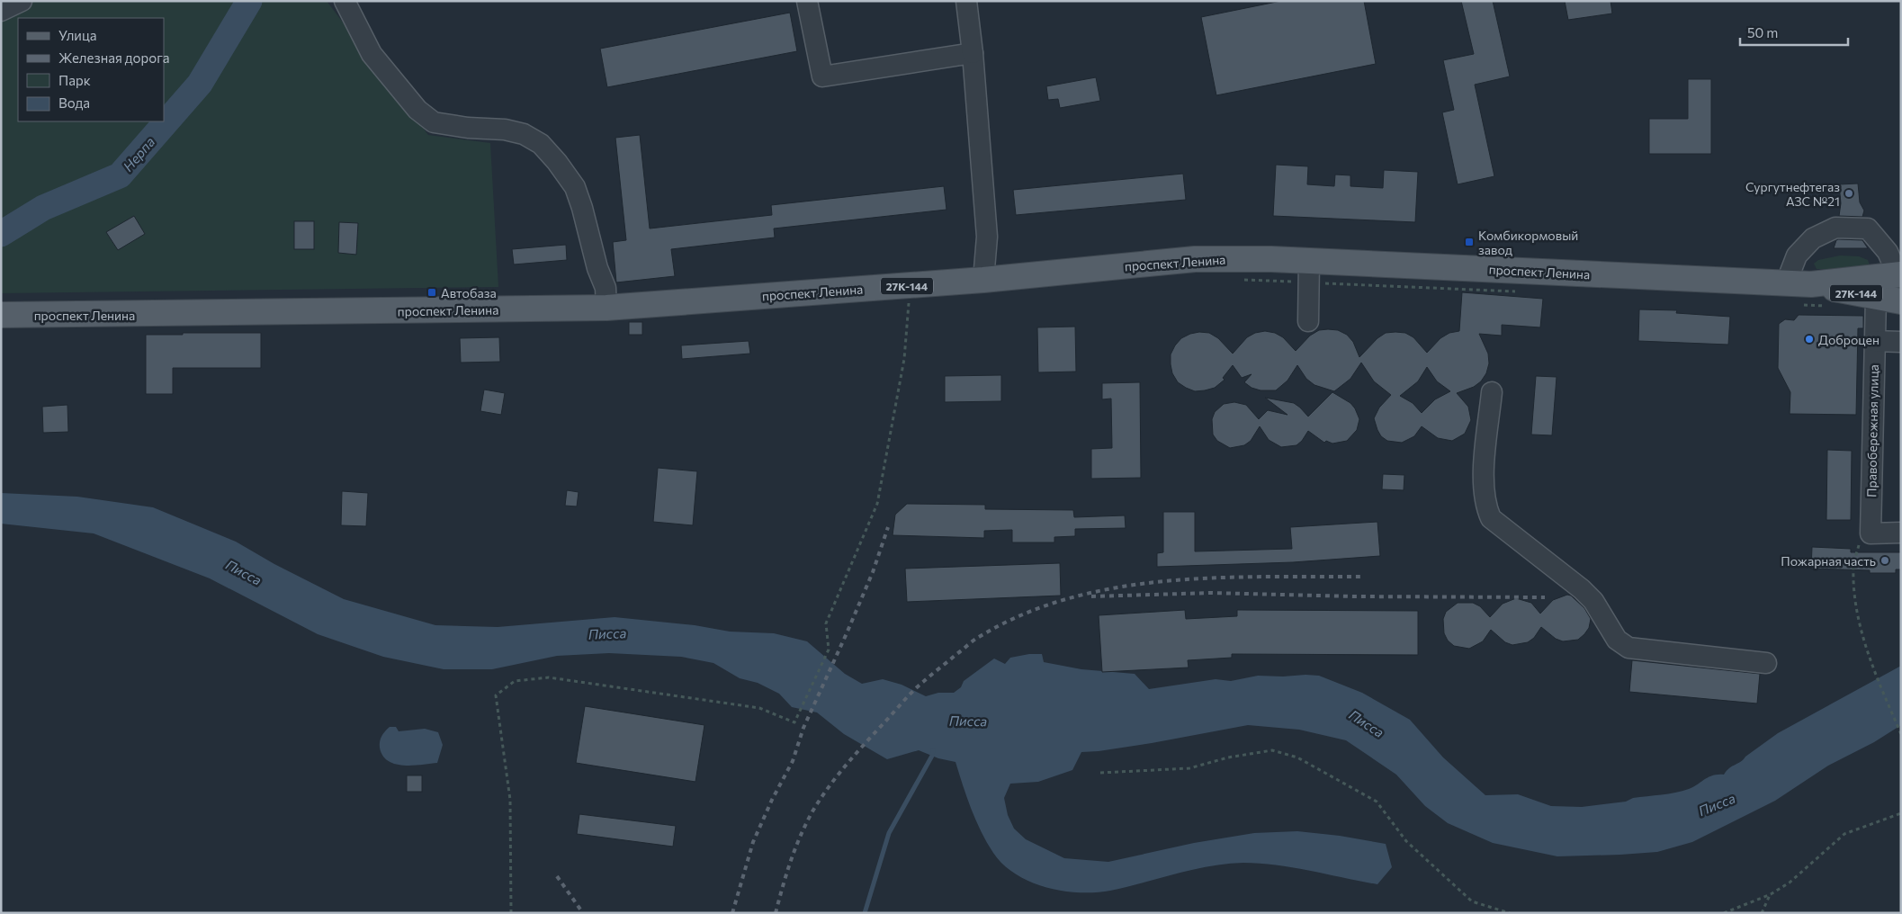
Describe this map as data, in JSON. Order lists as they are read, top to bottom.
{
  "streets": {
    "main road": ["проспект Ленина", "27К-144"],
    "lane": ["Правобережная улица"]
  },
  "crossings": [
    ["проспект Ленина", "Правобережная улица"]
  ],
  "water": ["Нерпа", "Писса"],
  "places": {
    "other": ["Сургутнефтегаз АЗС №21", "Доброцен", "Пожарная часть"],
    "transit": ["Комбикормовый завод", "Автобаза"]
  },
  "legend": [
    "Улица",
    "Железная дорога",
    "Парк",
    "Вода"
  ],
  "scale_bar": "50 m"
}
